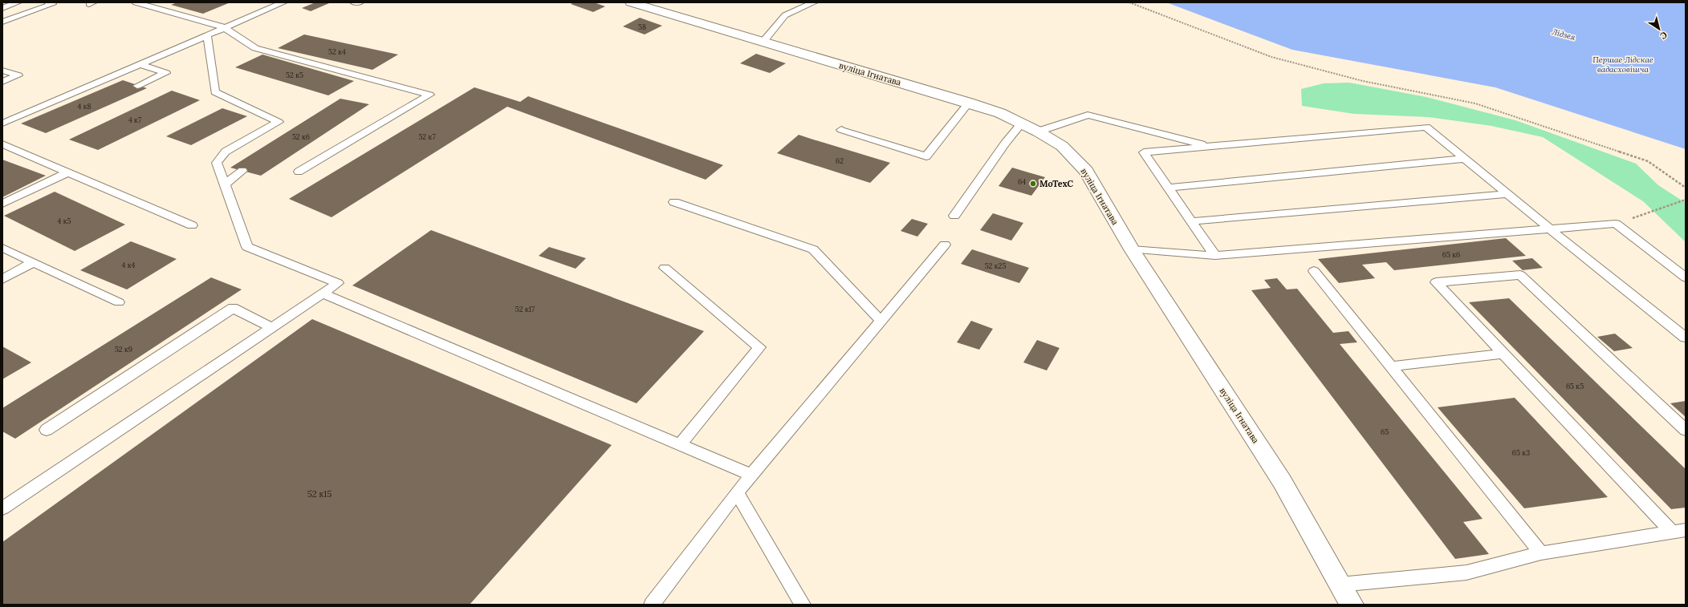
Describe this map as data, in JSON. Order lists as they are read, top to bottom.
{
  "streets": {
    "street": ["вуліца Ігнатава"]
  },
  "water": ["Лідзея", "Першае Лідскае вадасховішча"],
  "places": ["MoTexC"],
  "house_numbers": [
    "58",
    "52 к4",
    "52 к5",
    "4 к8",
    "4 к7",
    "52 к6",
    "52 к7",
    "62",
    "64",
    "4 к5",
    "65 к6",
    "4 к4",
    "52 к25",
    "52 к17",
    "52 к9",
    "65 к5",
    "65",
    "65 к3",
    "52 к15"
  ],
  "north": "bottom right"
}
